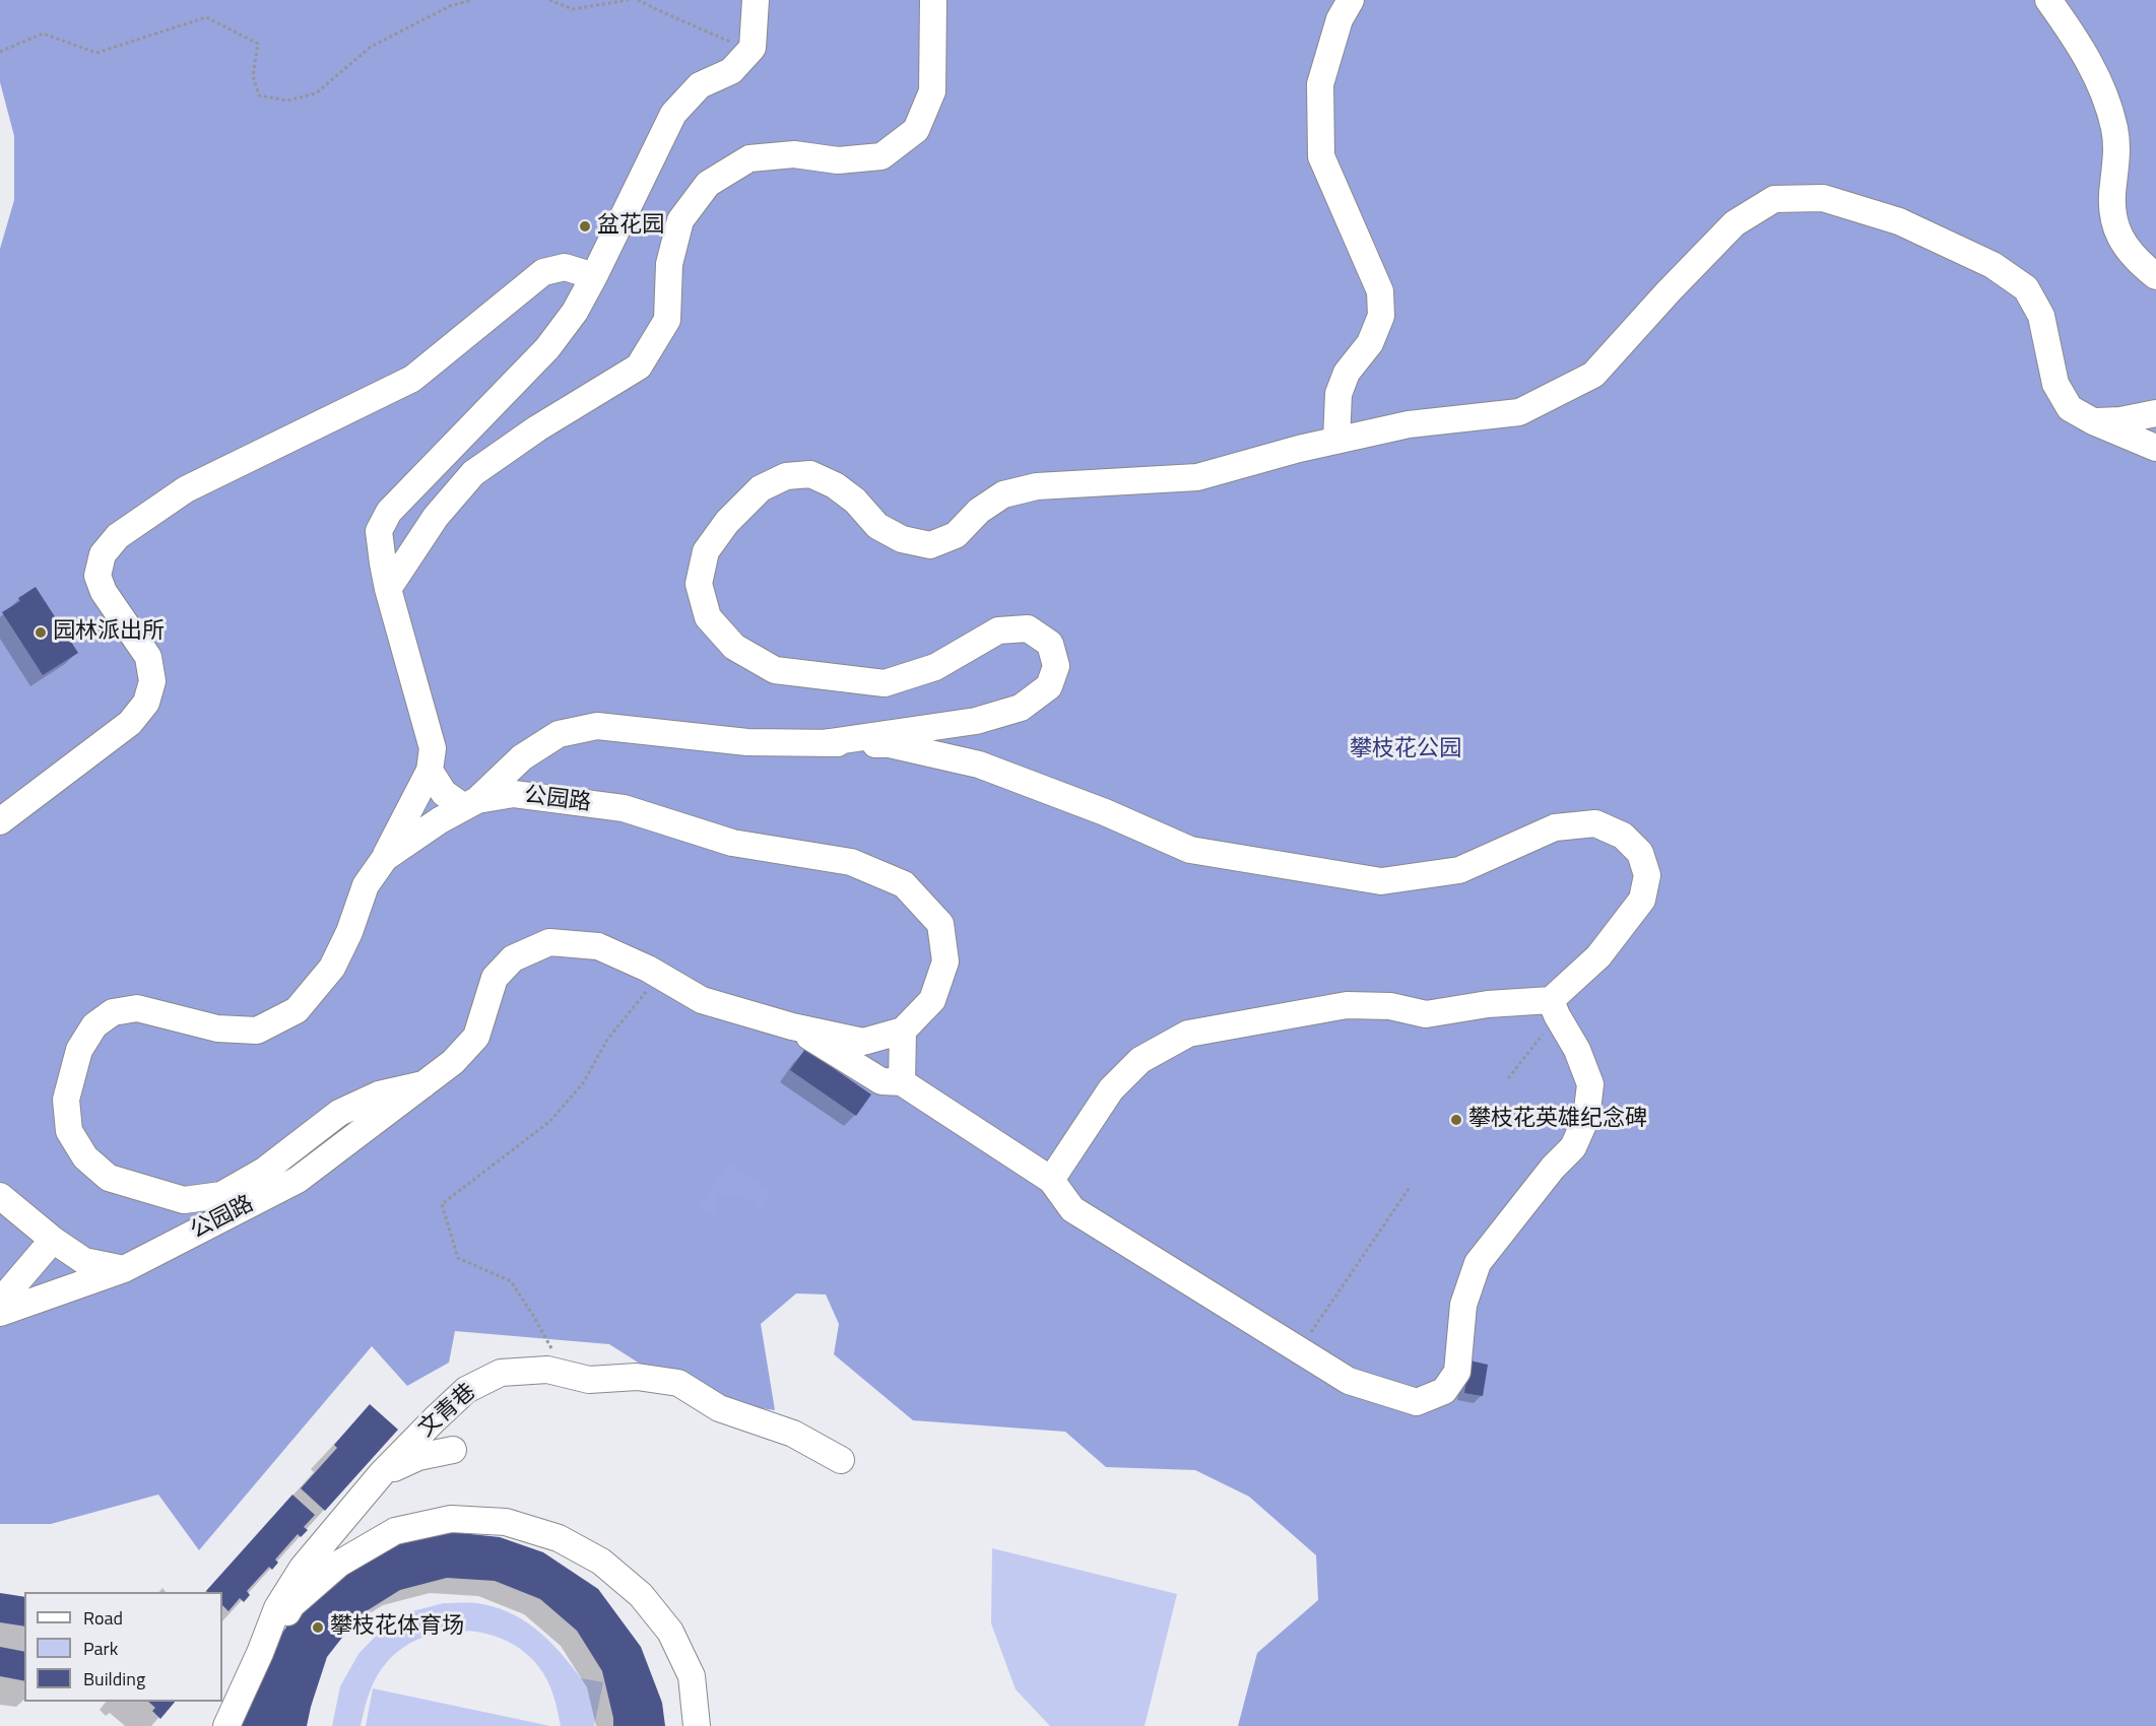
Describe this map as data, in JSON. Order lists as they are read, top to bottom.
{
  "streets": {
    "street": ["公园路", "文青巷"]
  },
  "parks": ["攀枝花公园"],
  "places": [
    "盆花园",
    "园林派出所",
    "攀枝花英雄纪念碑",
    "攀枝花体育场"
  ],
  "legend": ["Road", "Park", "Building"]
}
